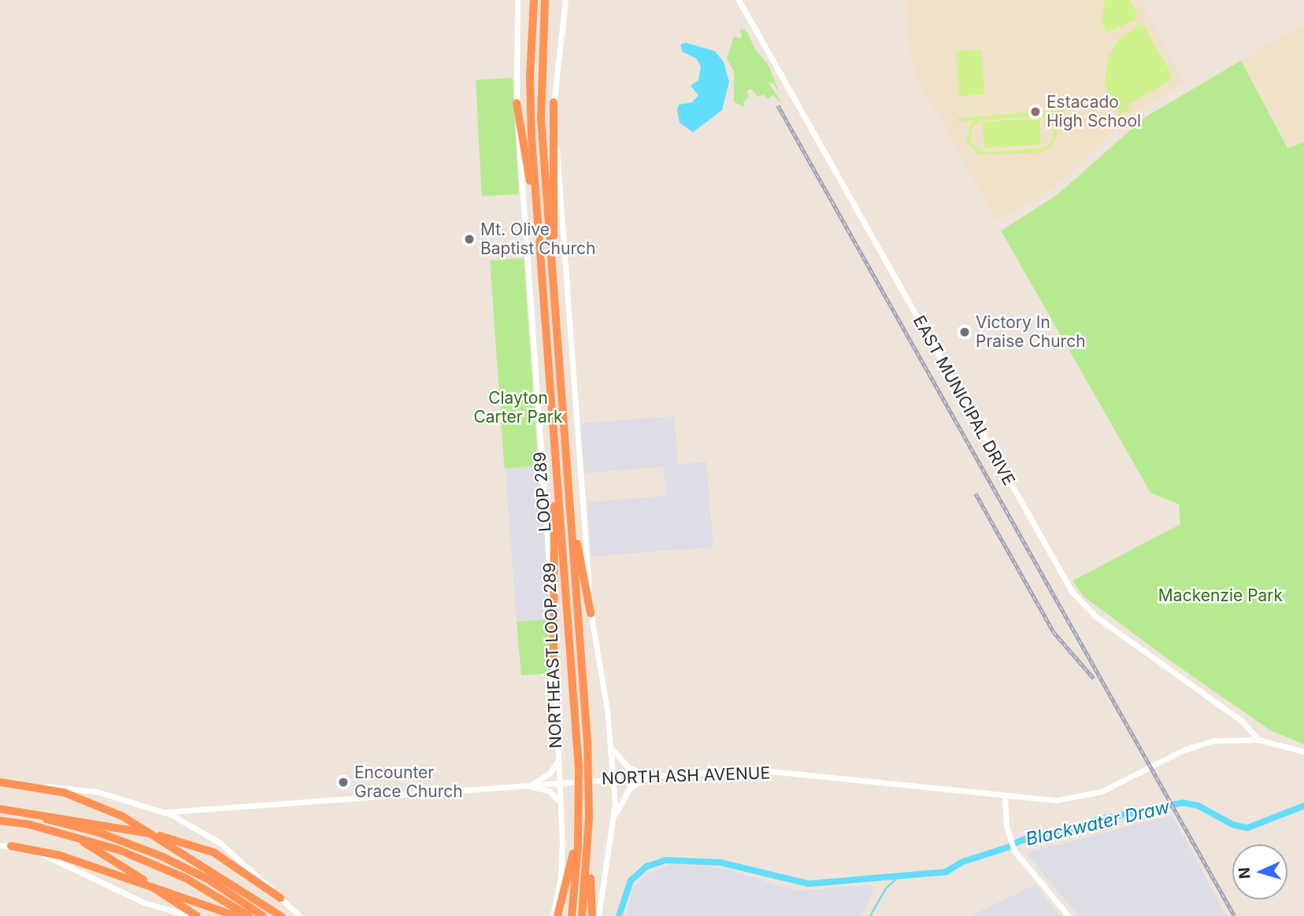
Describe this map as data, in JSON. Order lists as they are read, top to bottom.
{
  "streets": {
    "highway": ["LOOP 289"],
    "main road": ["EAST MUNICIPAL DRIVE", "NORTHEAST LOOP 289", "NORTH ASH AVENUE"]
  },
  "crossings": [
    ["EAST MUNICIPAL DRIVE", "NORTH ASH AVENUE"],
    ["NORTHEAST LOOP 289", "NORTH ASH AVENUE"]
  ],
  "water": ["Blackwater Draw"],
  "parks": ["Clayton Carter Park", "Mackenzie Park"],
  "places": [
    "Estacado High School",
    "Mt. Olive Baptist Church",
    "Victory In Praise Church",
    "Encounter Grace Church"
  ],
  "north": "left"
}
